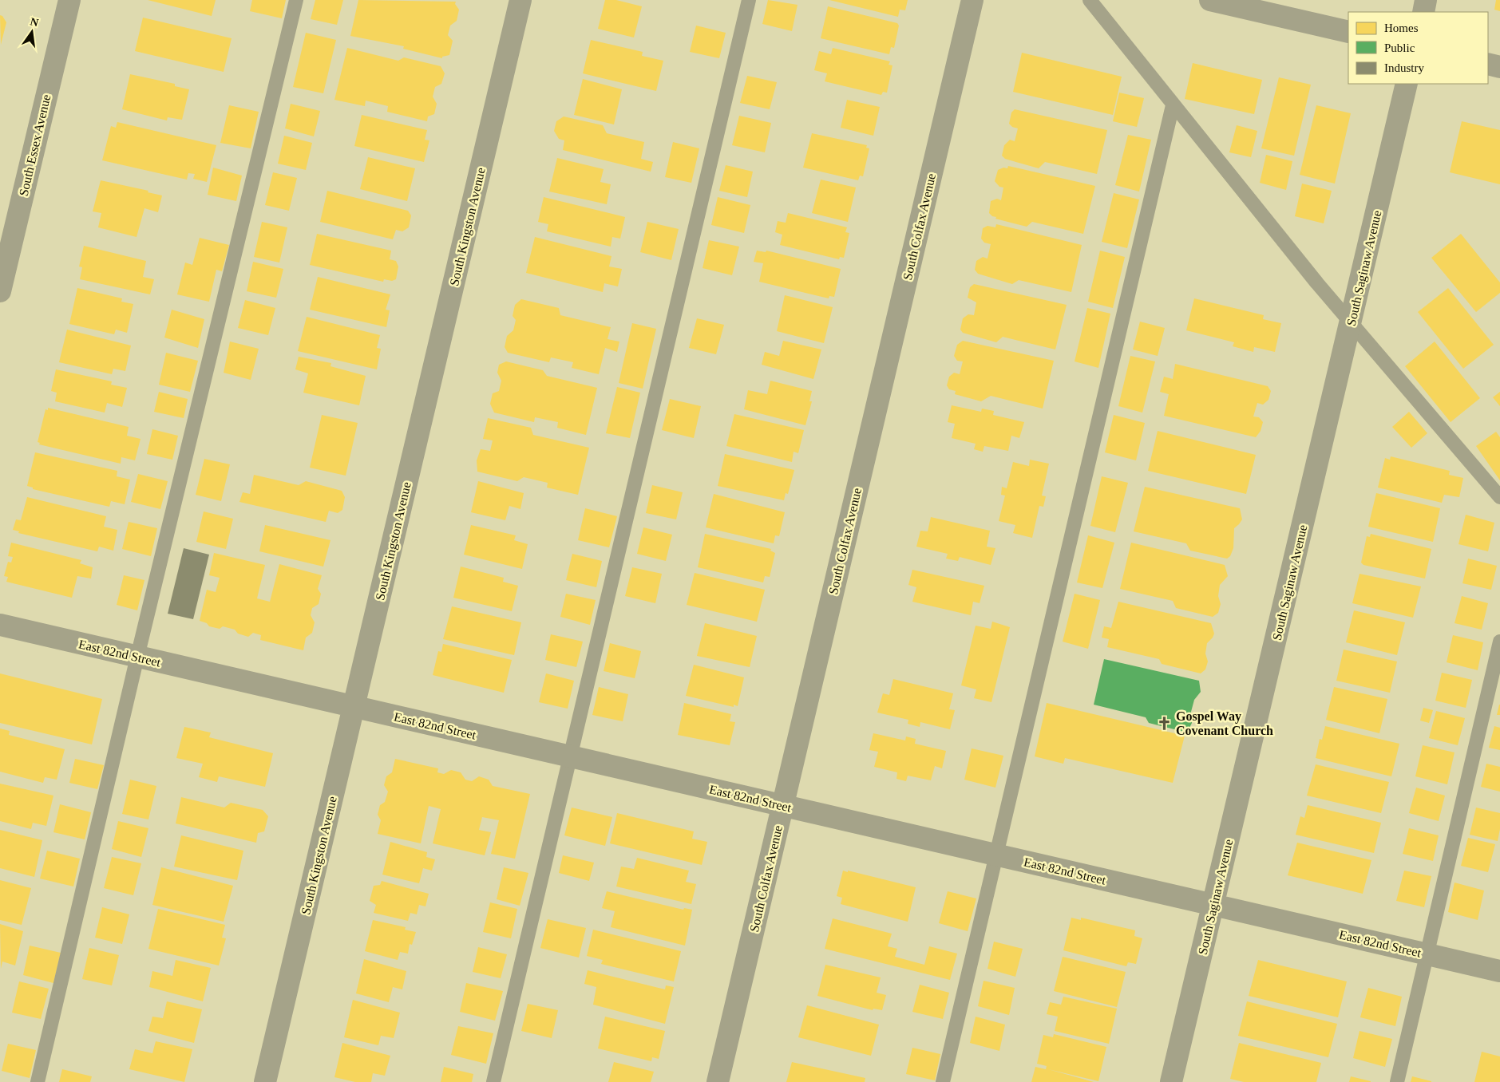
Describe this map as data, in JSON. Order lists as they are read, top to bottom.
{
  "streets": {
    "street": [
      "South Essex Avenue",
      "South Kingston Avenue",
      "South Colfax Avenue",
      "South Saginaw Avenue",
      "East 82nd Street"
    ]
  },
  "crossings": [
    ["South Kingston Avenue", "East 82nd Street"],
    ["South Colfax Avenue", "East 82nd Street"],
    ["South Saginaw Avenue", "East 82nd Street"]
  ],
  "places": {
    "church": ["Gospel Way Covenant Church"]
  },
  "legend": ["Homes", "Public", "Industry"],
  "north": "top"
}
